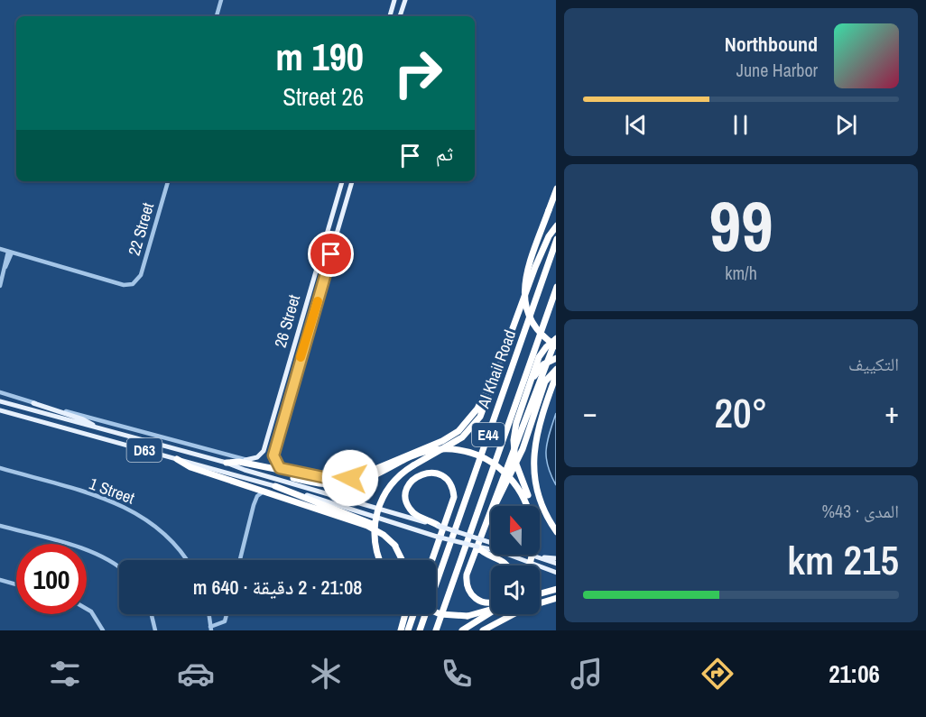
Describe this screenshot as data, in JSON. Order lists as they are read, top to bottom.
{
  "streets": {
    "highway": ["Al Khail Road", "E44"],
    "main road": ["26 Street", "D63"],
    "street": ["22 Street", "1 Street"]
  },
  "north": "top",
  "page": {
    "turn": ["190 m", "26 Street"],
    "song": ["Northbound", "June Harbor"],
    "then": "ثم",
    "tile": [
      ["99", "km/h"],
      "التكييف",
      ["المدى · 43%", "215 km"]
    ],
    "heat": ["−", "20°", "+"],
    "limit": "100",
    "trip": "21:08 · 2 دقيقة · 640 m",
    "tabs": "21:06"
  }
}
